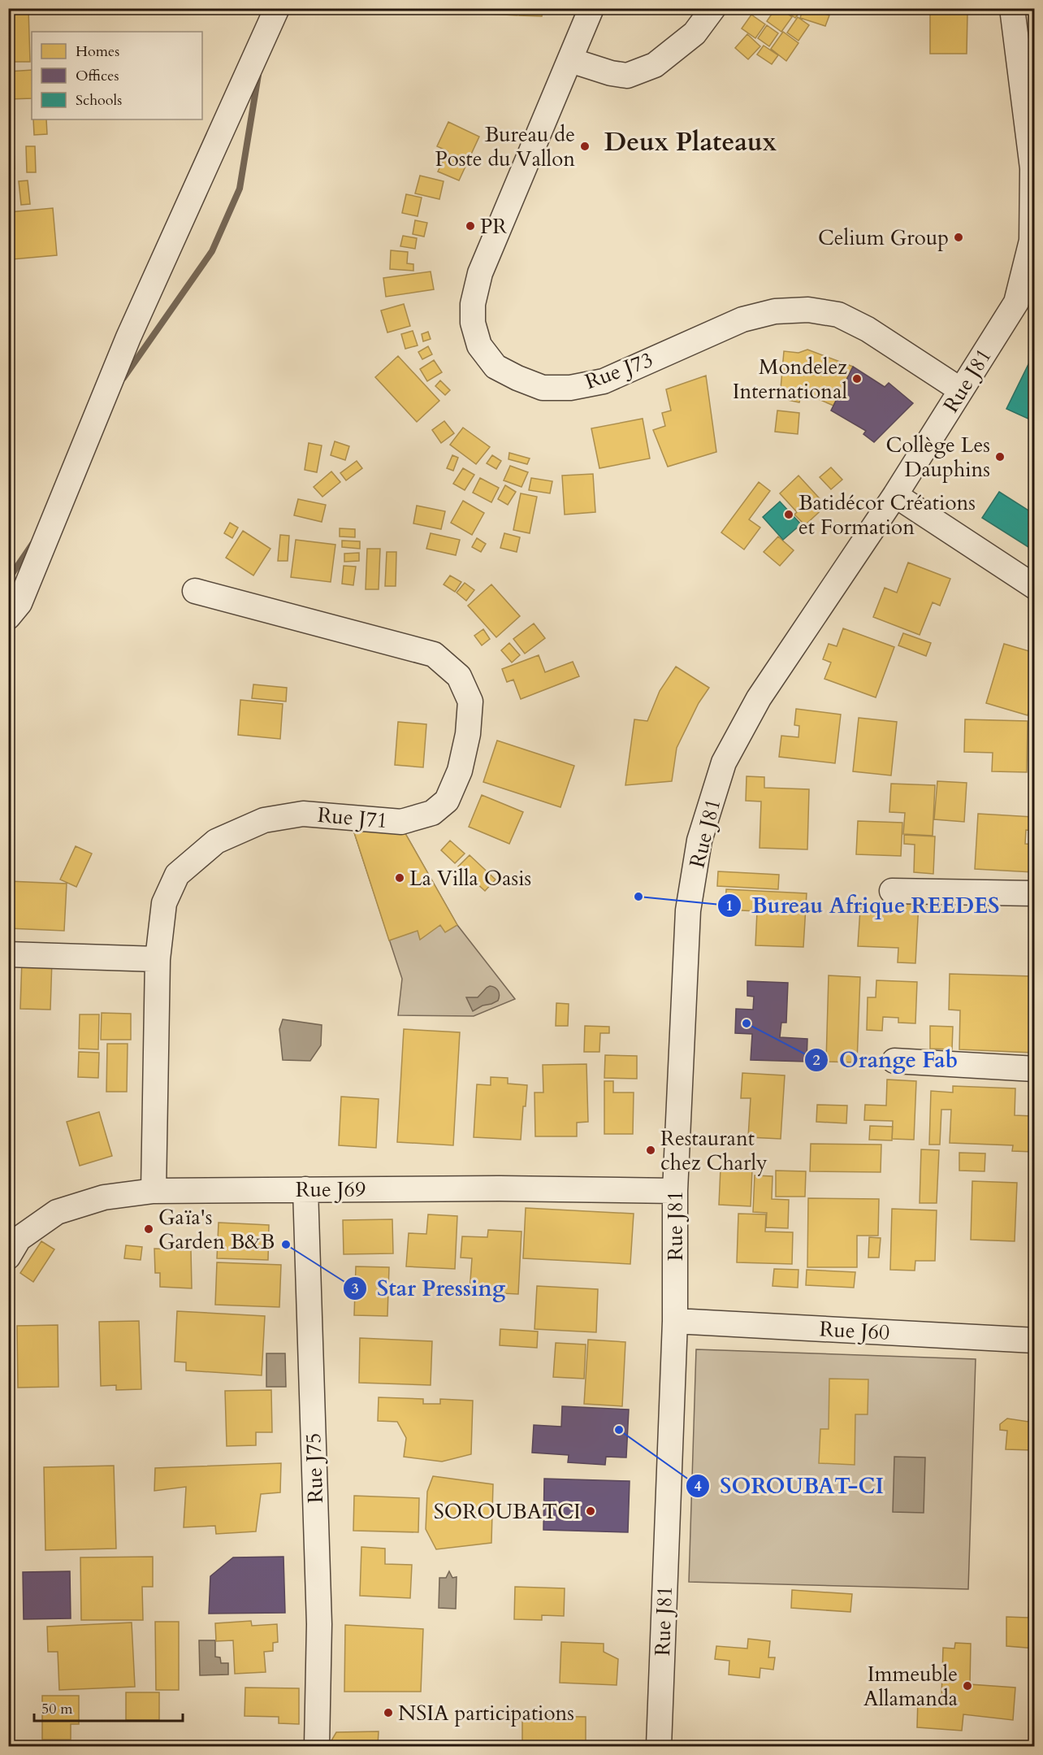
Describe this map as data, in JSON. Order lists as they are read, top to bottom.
{
  "streets": {
    "street": [
      "Rue J73",
      "Rue J81",
      "Rue J71",
      "Rue J69",
      "Rue J60",
      "Rue J75"
    ]
  },
  "crossings": [
    ["Rue J73", "Rue J81"],
    ["Rue J81", "Rue J69"],
    ["Rue J81", "Rue J60"],
    ["Rue J71", "Rue J69"],
    ["Rue J69", "Rue J75"]
  ],
  "districts": ["Deux Plateaux"],
  "places": [
    "Bureau de Poste du Vallon",
    "PR",
    "Celium Group",
    "Mondelez International",
    "Collège Les Dauphins",
    "Batidécor Créations et Formation",
    "La Villa Oasis",
    "Bureau Afrique REEDES",
    "Orange Fab",
    "Restaurant chez Charly",
    "Gaïa's Garden B&B",
    "Star Pressing",
    "SOROUBAT-CI",
    "SOROUBATCI",
    "Immeuble Allamanda",
    "NSIA participations"
  ],
  "legend": ["Homes", "Offices", "Schools"],
  "scale_bar": "50 m"
}
